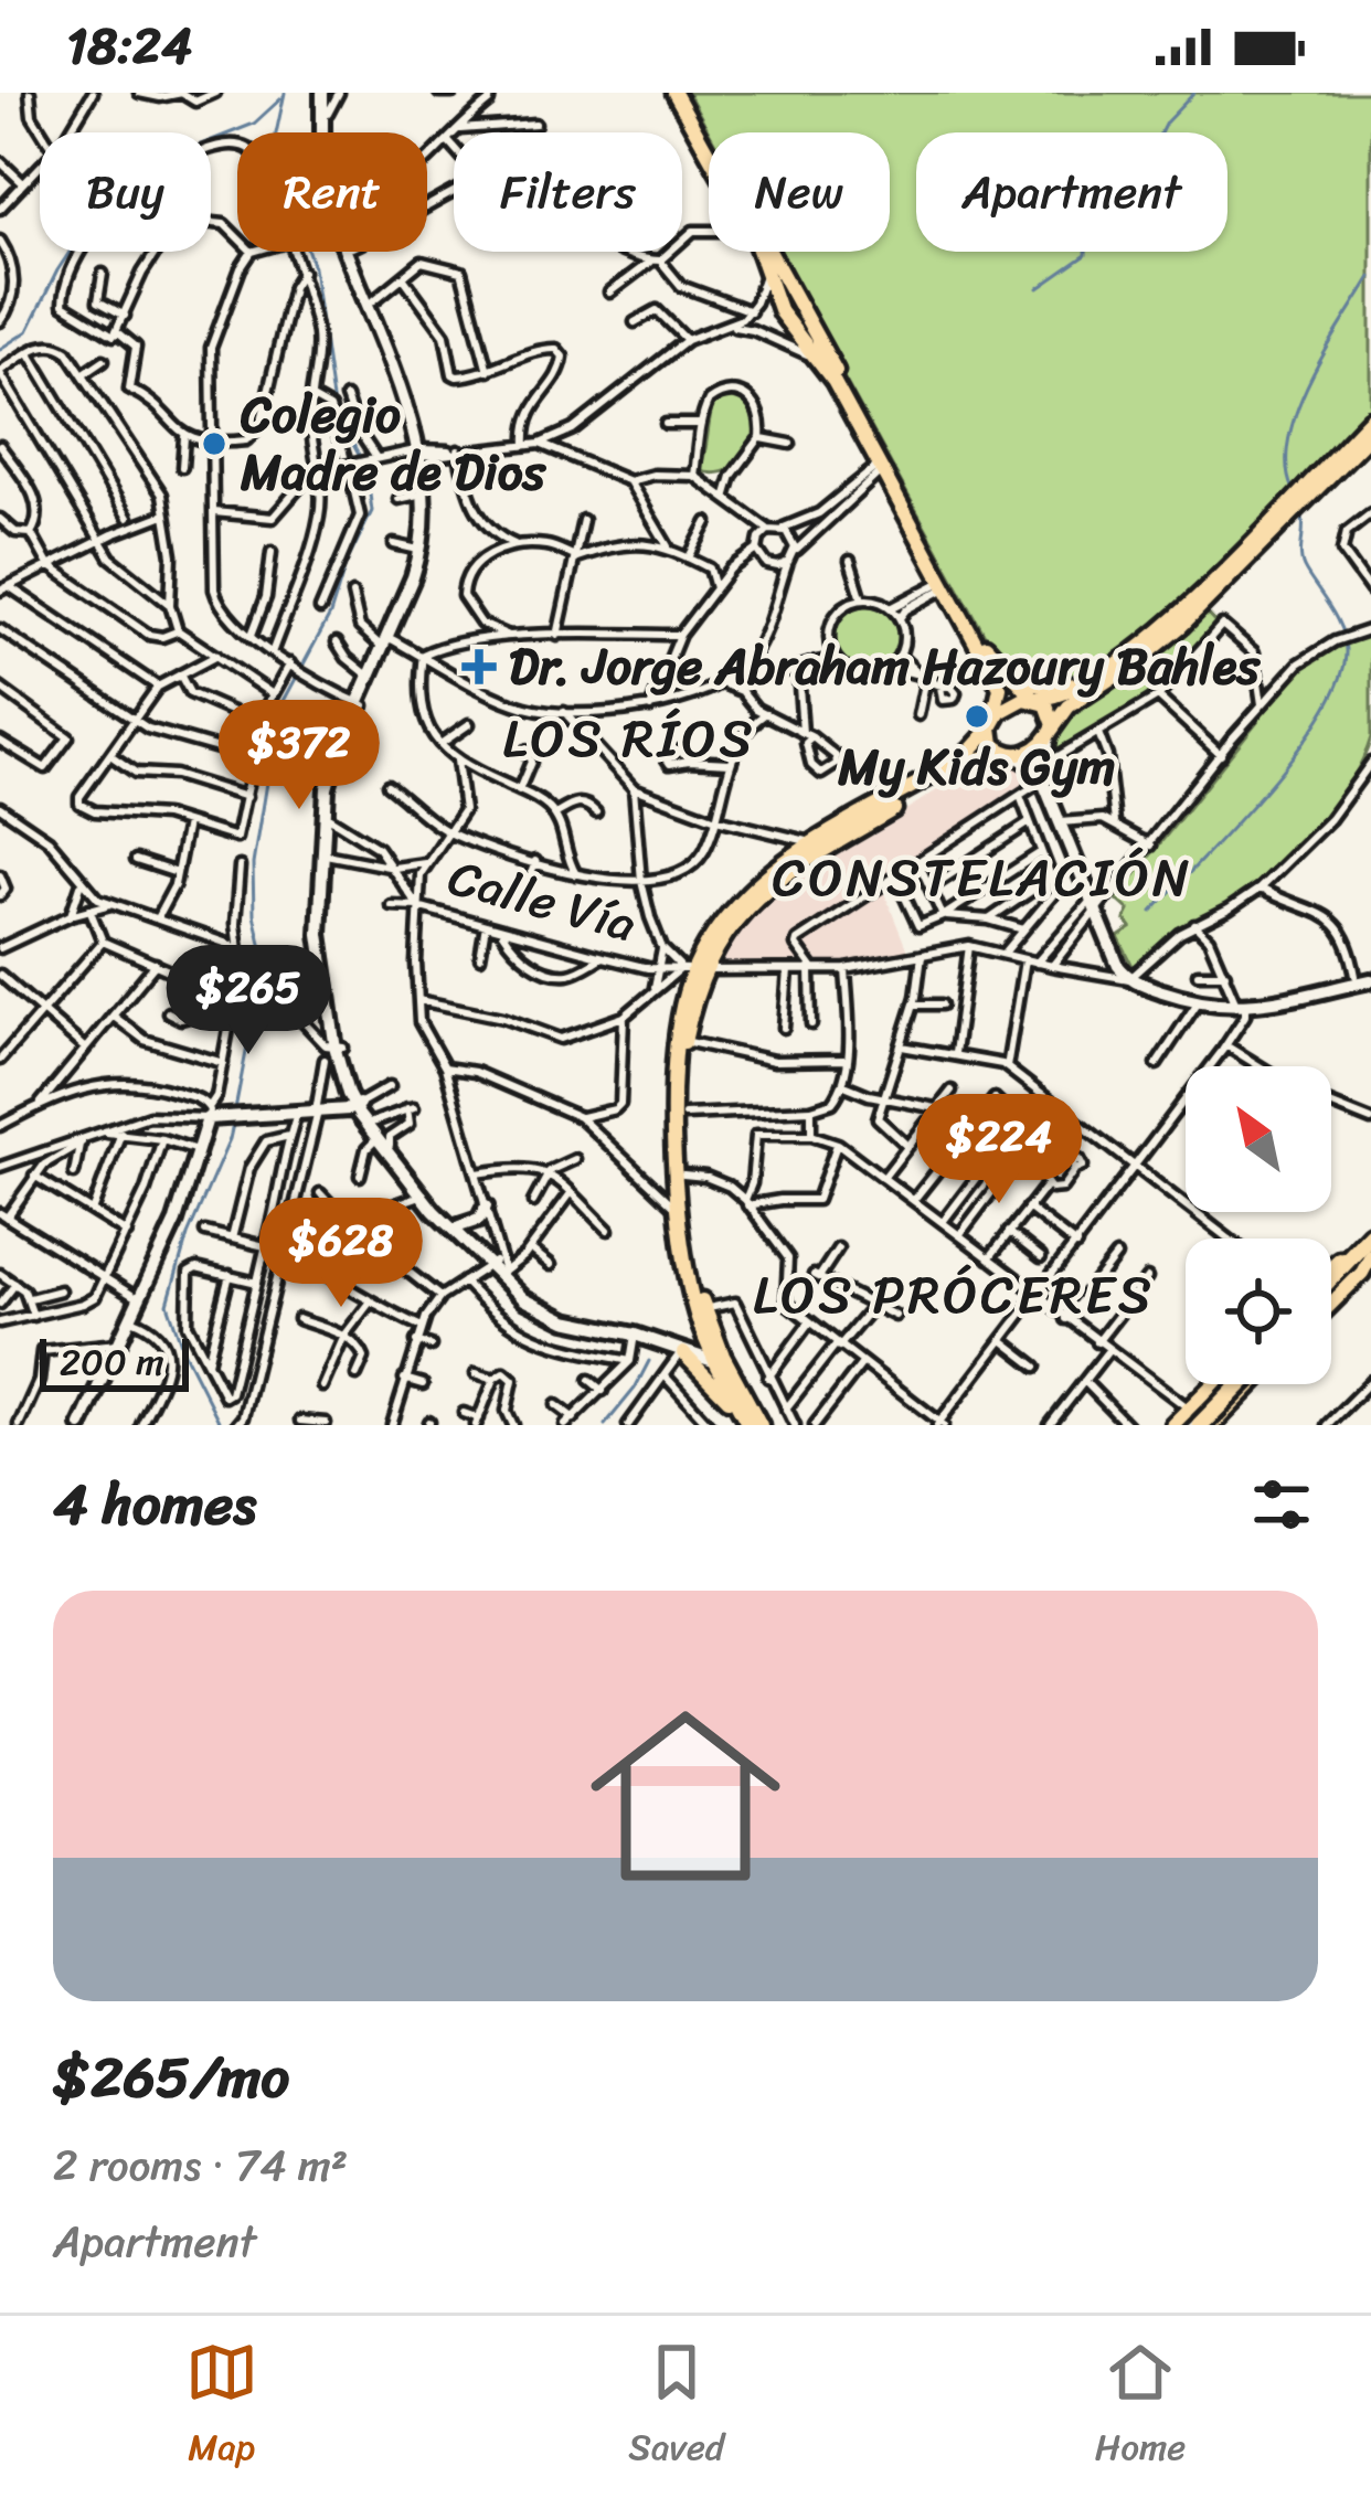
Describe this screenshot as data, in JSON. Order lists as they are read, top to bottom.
{
  "streets": {
    "street": ["Calle Vía"]
  },
  "districts": ["LOS RÍOS", "CONSTELACIÓN", "LOS PRÓCERES"],
  "places": {
    "other": ["Colegio Madre de Dios", "My Kids Gym"],
    "health": ["Dr. Jorge Abraham Hazoury Bahles"]
  },
  "scale_bar": "200 m",
  "north": "top left",
  "page": {
    "status": "18:24",
    "chip": [
      "Buy",
      "Rent",
      "Filters",
      "New",
      "Apartment"
    ],
    "price": [
      "$372",
      "$265",
      "$224",
      "$628"
    ],
    "scale": "200 m",
    "heading": "4 homes",
    "list": [
      {
        "name": "$265/mo",
        "note": "2 rooms · 74 m² · Apartment"
      }
    ],
    "tabs": ["Map", "Saved", "Home"]
  }
}
